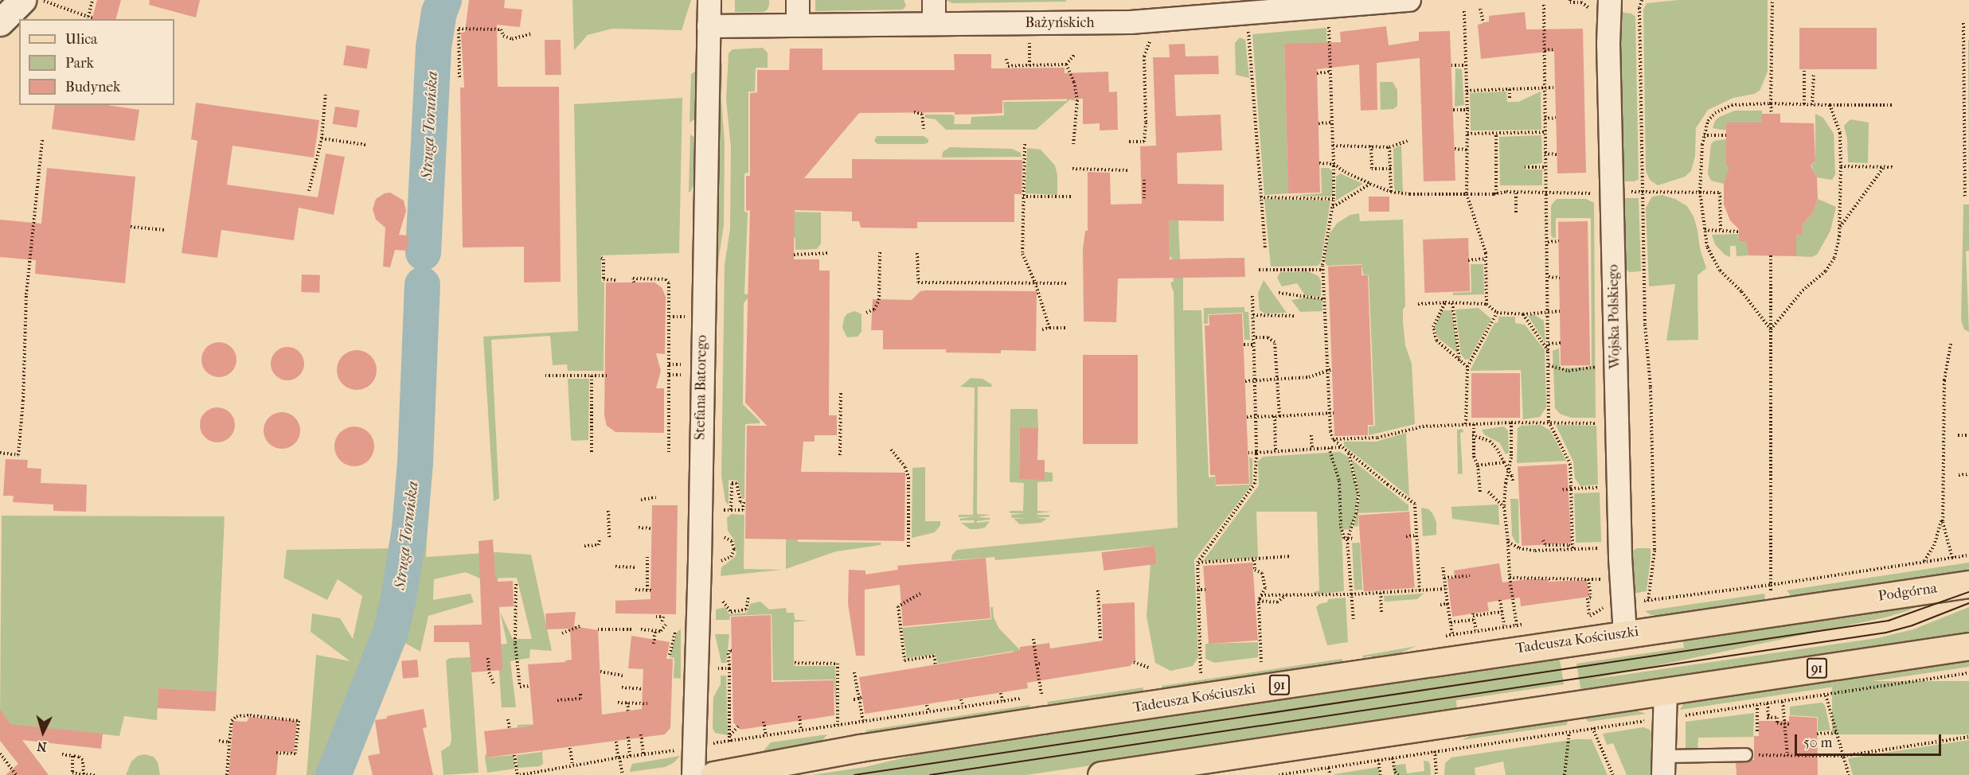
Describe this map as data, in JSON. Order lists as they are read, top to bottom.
{
  "streets": {
    "main road": ["Podgórna", "Tadeusza Kościuszki", "91"],
    "street": ["Bażyńskich", "Wojska Polskiego", "Stefana Batorego"]
  },
  "crossings": [
    ["Bażyńskich", "Stefana Batorego"],
    ["Wojska Polskiego", "Tadeusza Kościuszki"],
    ["Podgórna", "Tadeusza Kościuszki"]
  ],
  "water": ["Struga Toruńska"],
  "legend": ["Ulica", "Park", "Budynek"],
  "scale_bar": "50 m",
  "north": "bottom"
}
